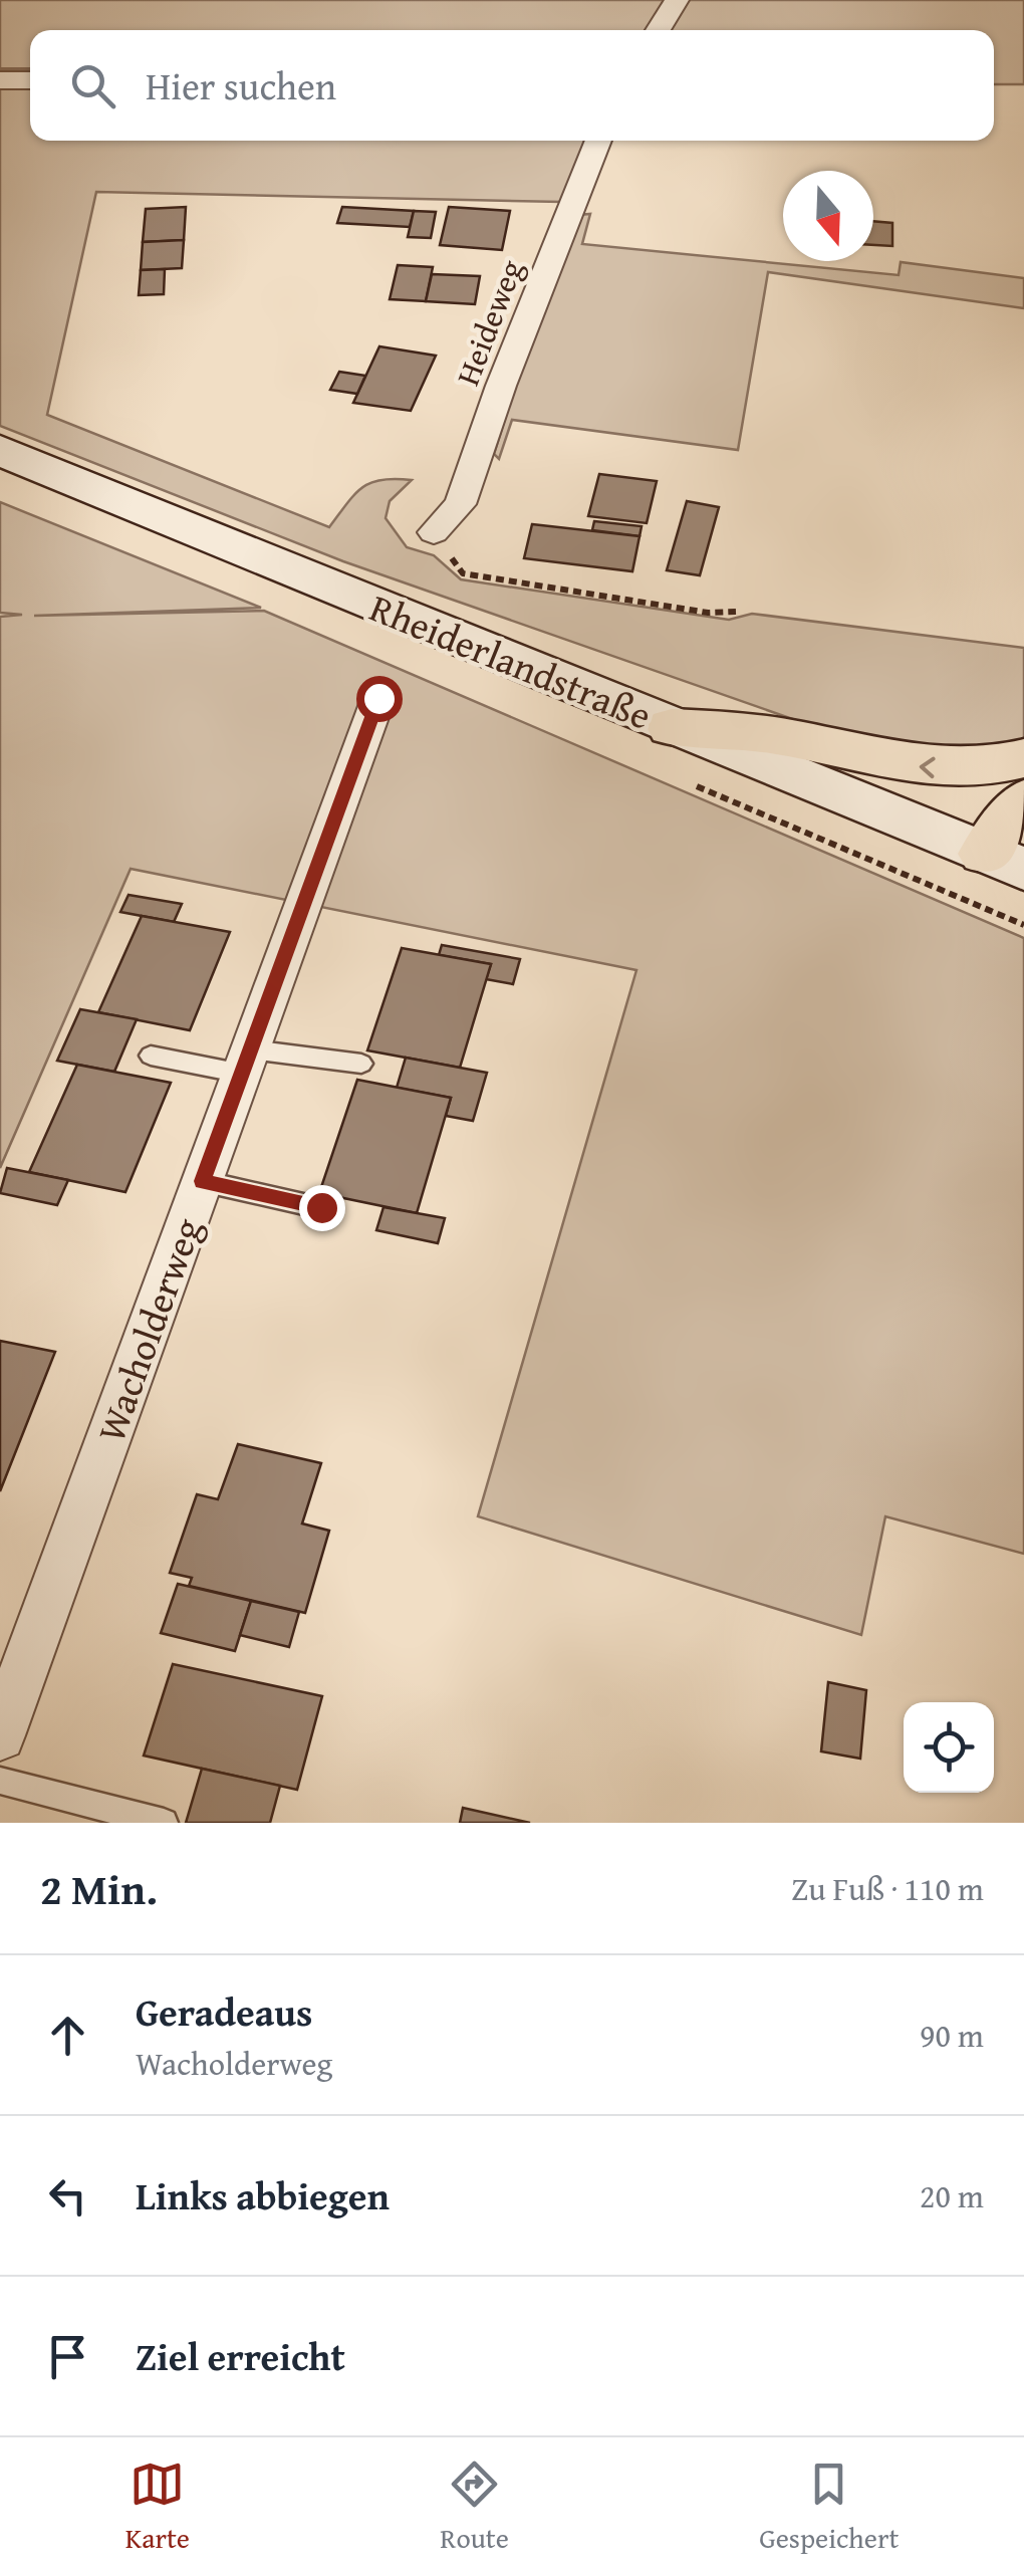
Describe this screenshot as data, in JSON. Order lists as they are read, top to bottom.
{
  "streets": {
    "main road": ["Rheiderlandstraße"],
    "street": ["Heideweg", "Wacholderweg"]
  },
  "north": "bottom",
  "page": {
    "search": "Hier suchen",
    "heading": ["2 Min.", "Zu Fuß · 110 m"],
    "list": [
      ["Geradeaus", "Wacholderweg", "90 m"],
      ["Links abbiegen", "20 m"],
      "Ziel erreicht"
    ],
    "nav": ["Karte", "Route", "Gespeichert"]
  }
}
